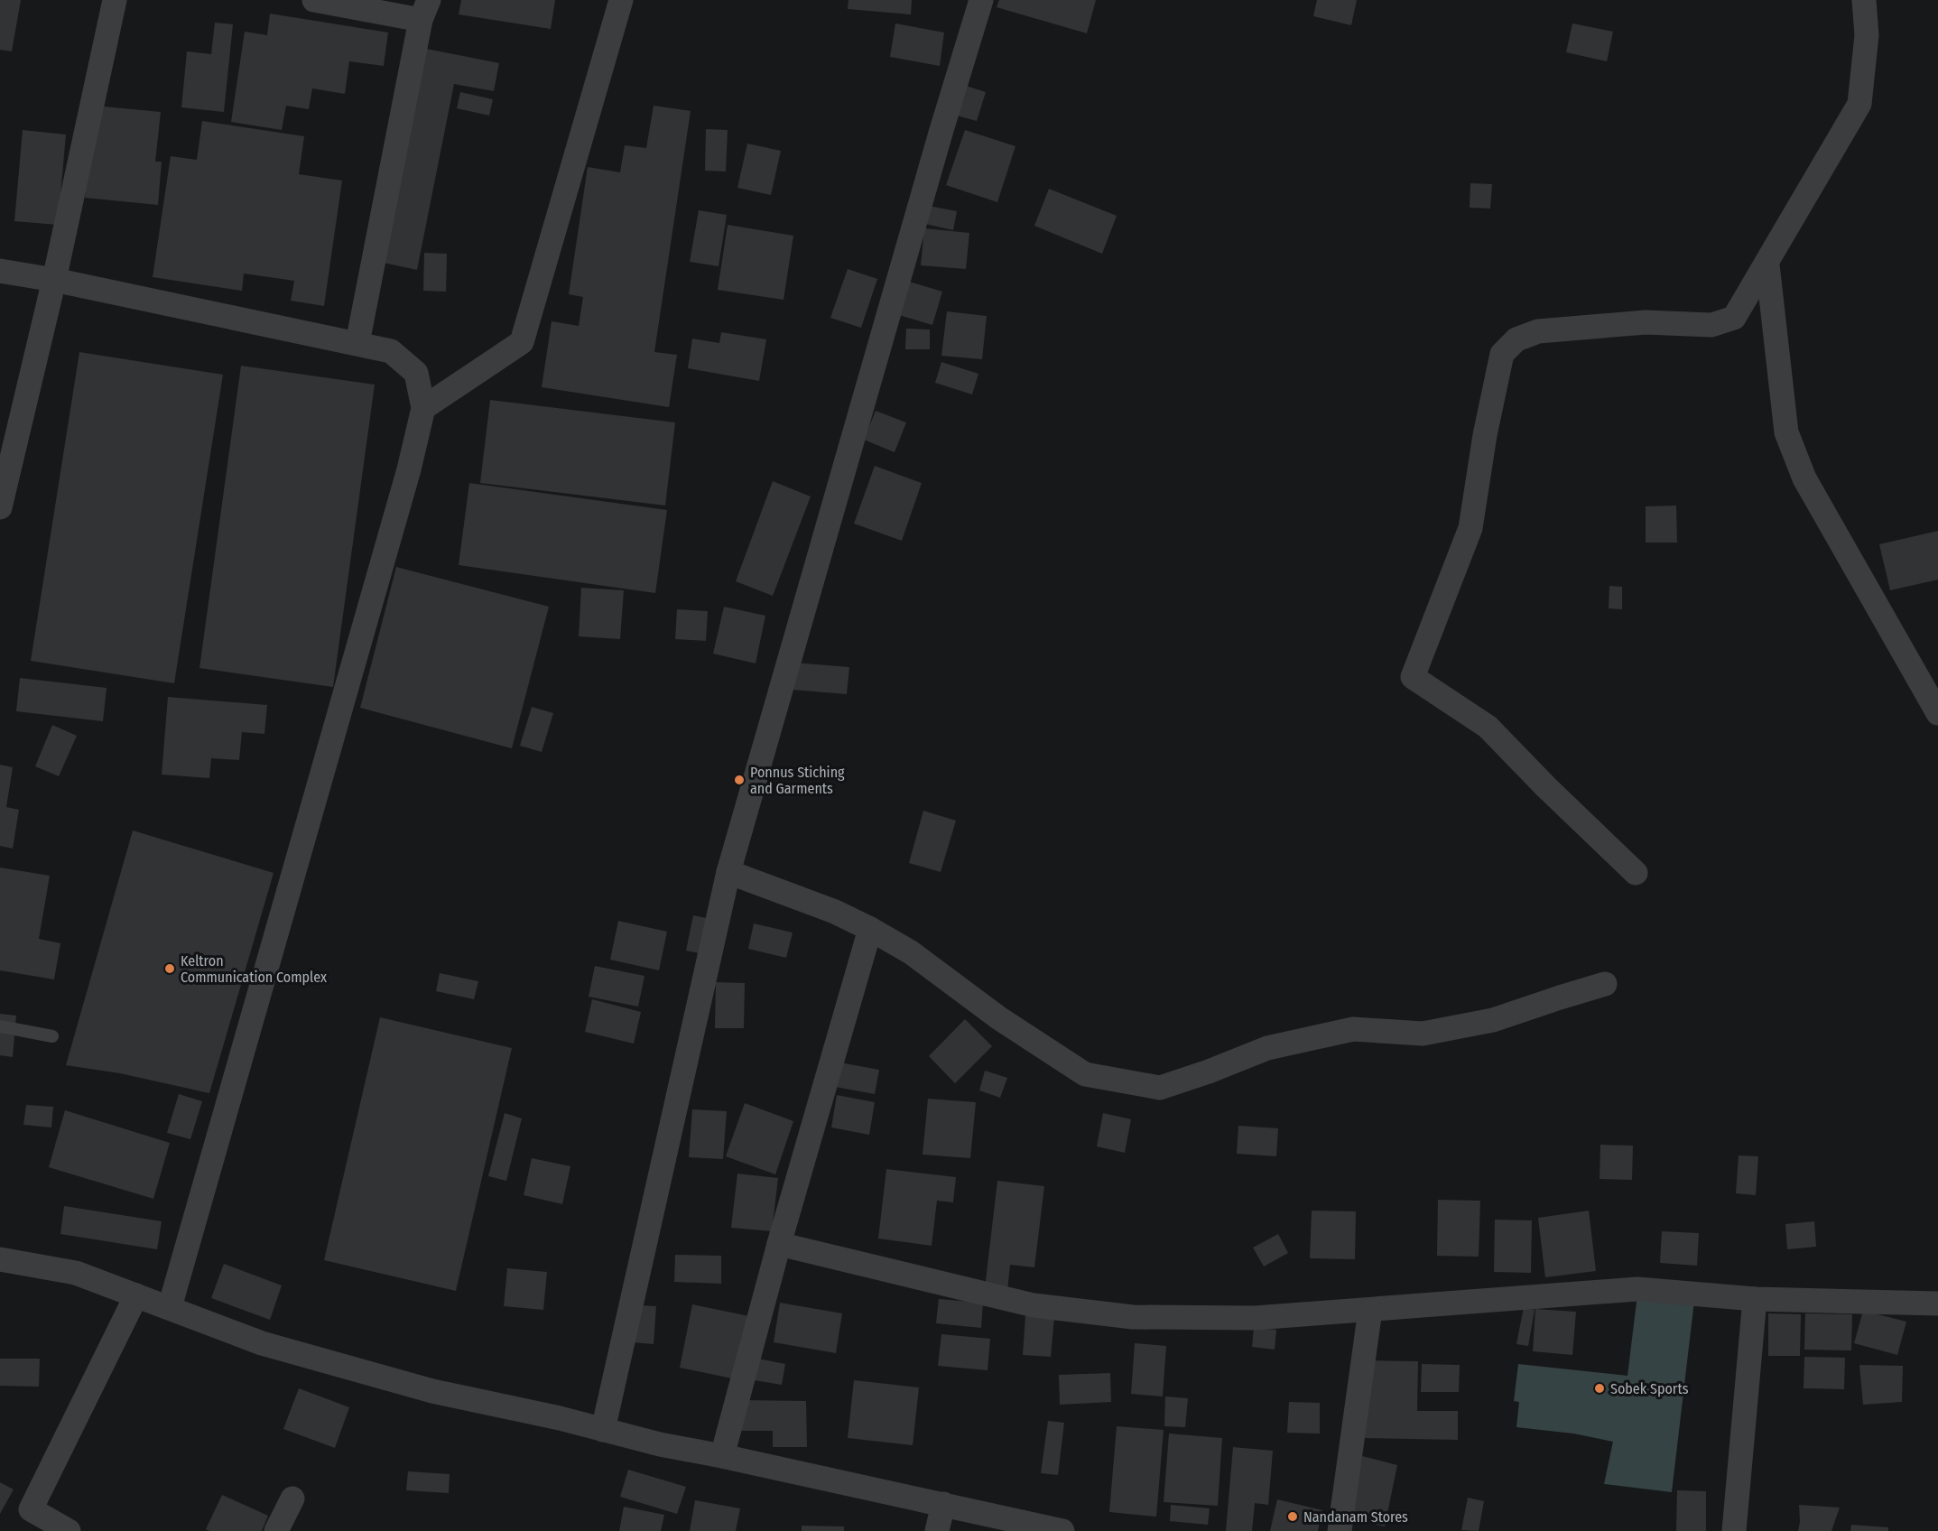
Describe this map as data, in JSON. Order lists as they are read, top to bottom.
{
  "places": [
    "Ponnus Stiching and Garments",
    "Keltron Communication Complex",
    "Sobek Sports",
    "Nandanam Stores"
  ]
}
